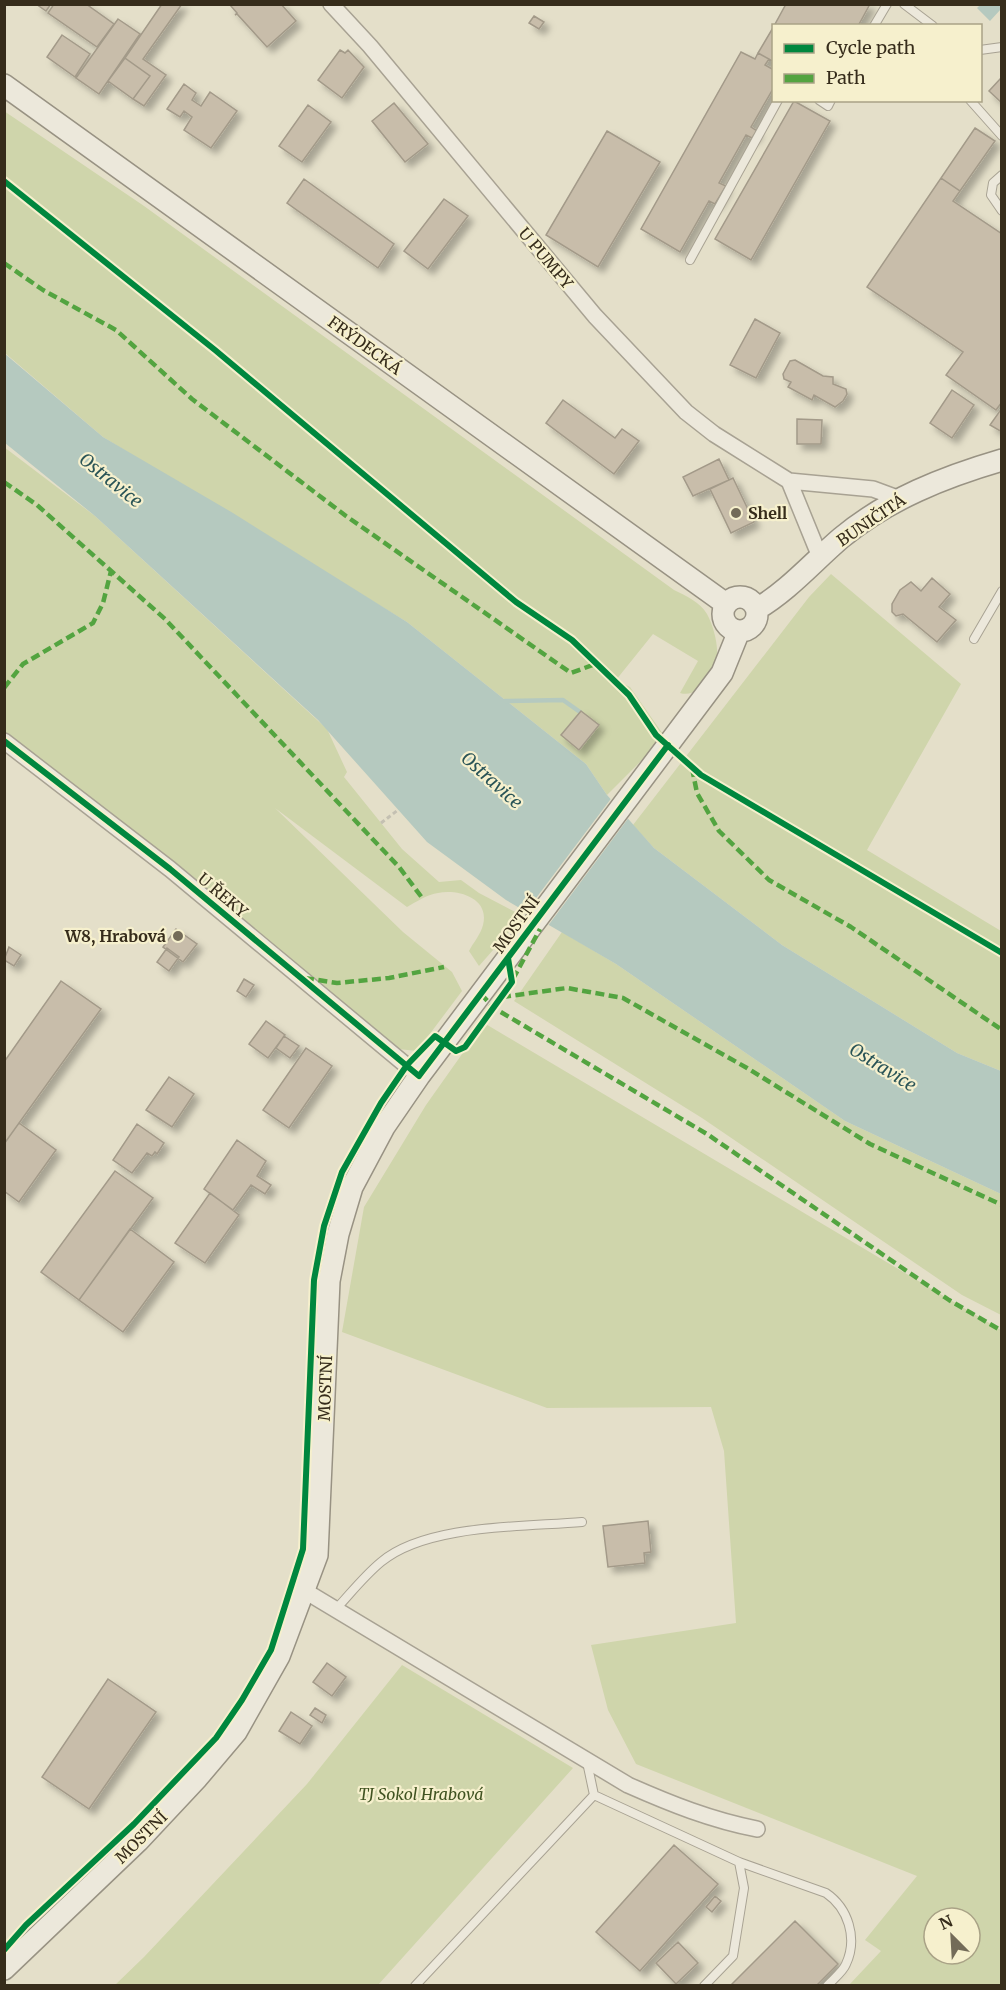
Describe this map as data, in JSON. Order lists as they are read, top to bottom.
{
  "streets": {
    "main road": ["FRÝDECKÁ", "BUNIČITÁ", "MOSTNÍ"],
    "street": ["U PUMPY", "U ŘEKY"]
  },
  "crossings": [
    ["U PUMPY", "BUNIČITÁ"],
    ["FRÝDECKÁ", "BUNIČITÁ"],
    ["FRÝDECKÁ", "MOSTNÍ"],
    ["BUNIČITÁ", "MOSTNÍ"],
    ["U ŘEKY", "MOSTNÍ"]
  ],
  "water": ["Ostravice"],
  "parks": ["TJ Sokol Hrabová"],
  "places": ["Shell", "W8, Hrabová"],
  "legend": ["Cycle path", "Path"],
  "north": "top left"
}
